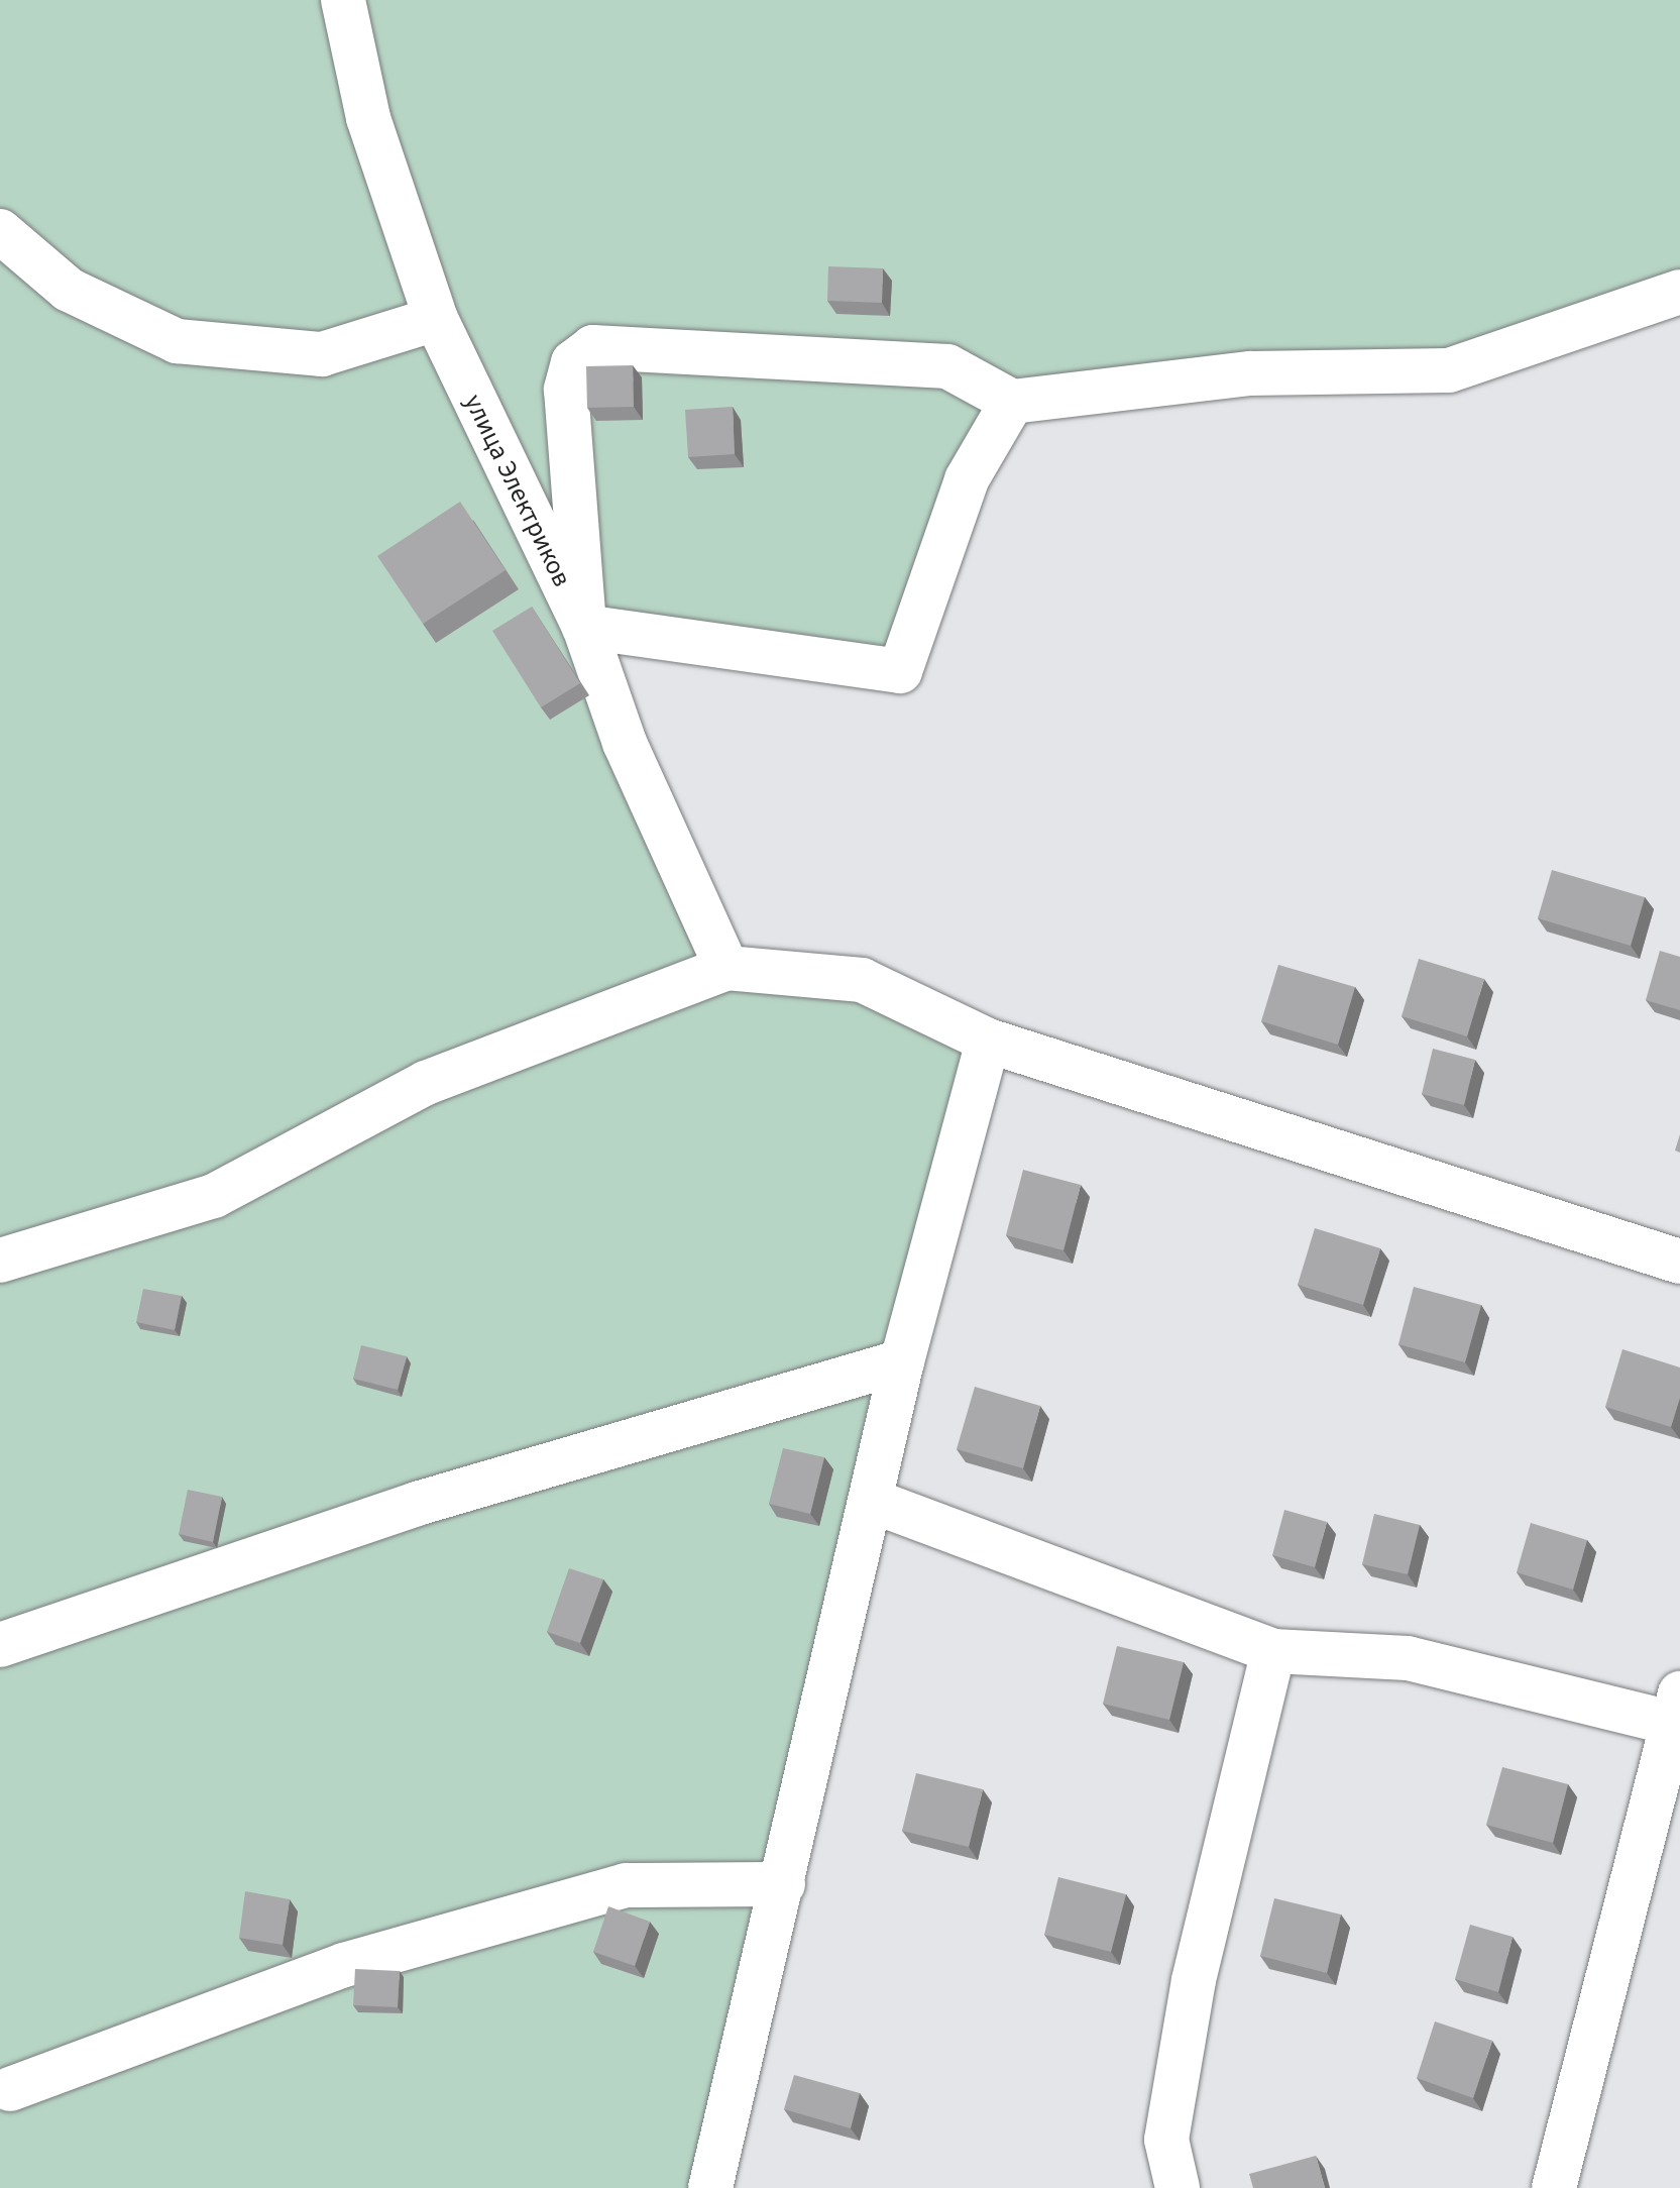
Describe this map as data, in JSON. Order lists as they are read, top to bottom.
{
  "streets": {
    "street": ["улица Электриков"]
  }
}
